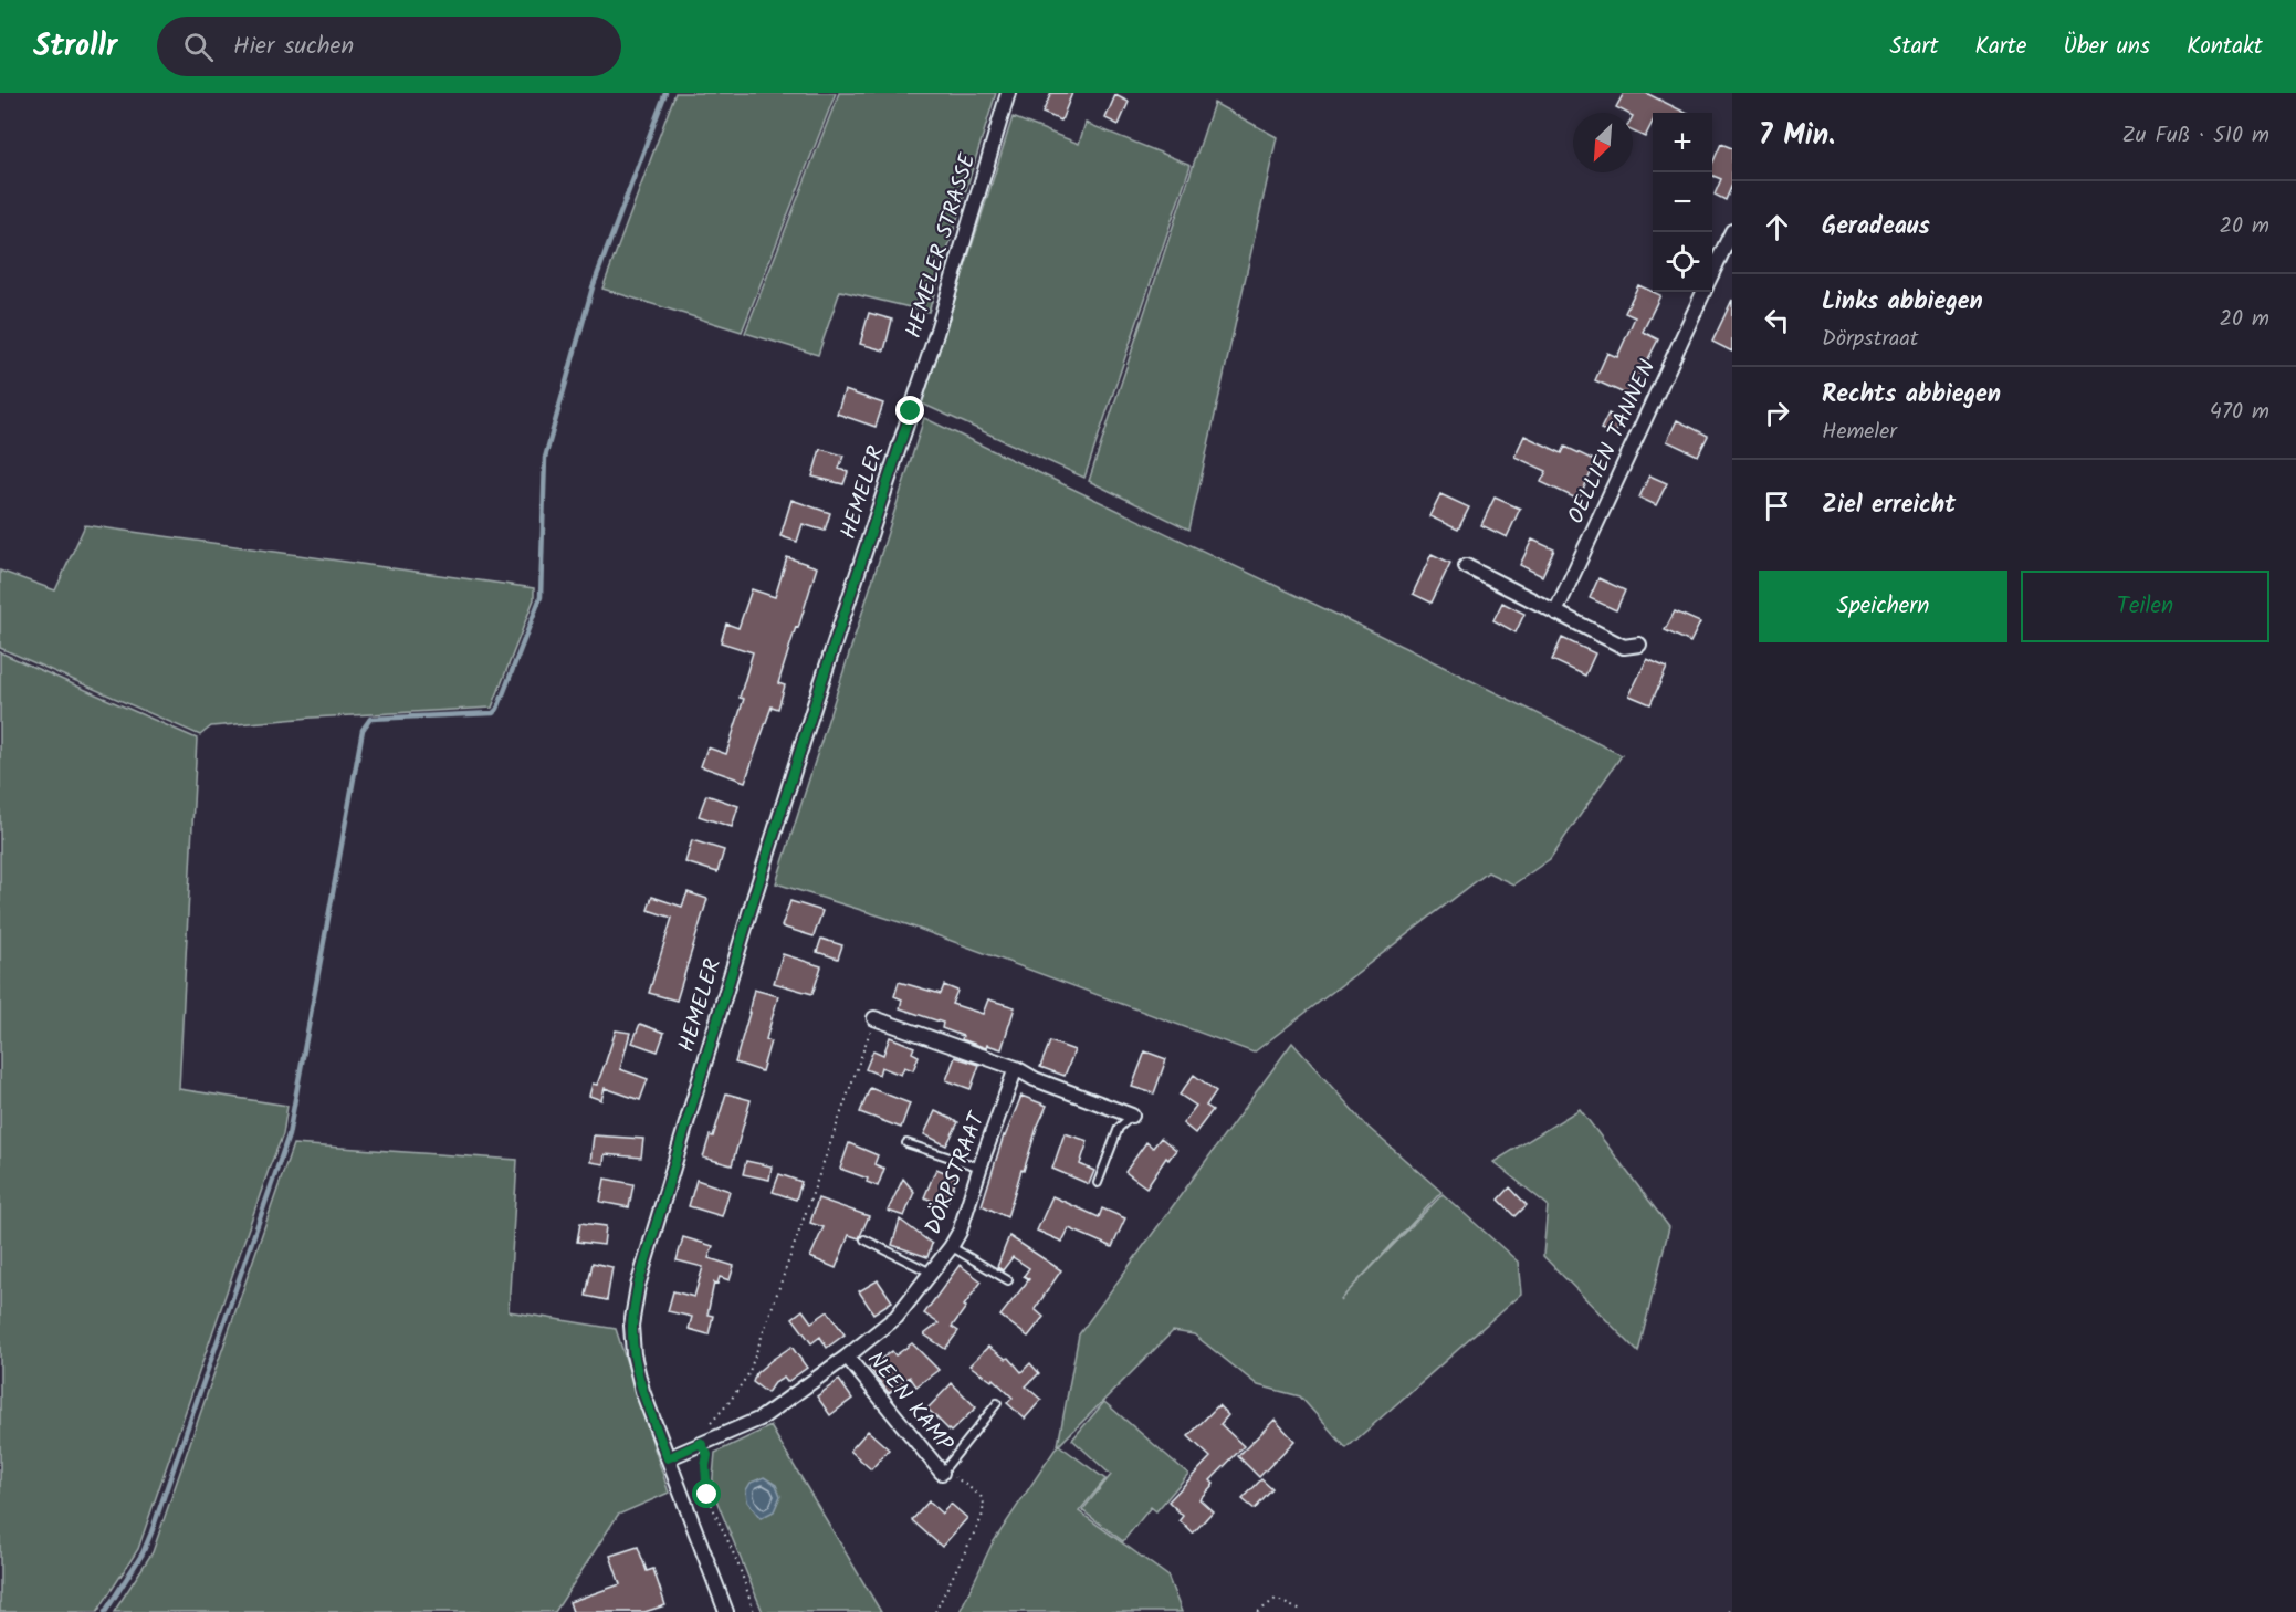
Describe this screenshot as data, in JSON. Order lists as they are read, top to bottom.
{
  "streets": {
    "street": [
      "HEMELER STRASSE",
      "OELLIEN TANNEN",
      "HEMELER",
      "DÖRPSTRAAT",
      "NEEN KAMP"
    ]
  },
  "crossings": [
    ["HEMELER STRASSE", "HEMELER"],
    ["HEMELER", "DÖRPSTRAAT"],
    ["DÖRPSTRAAT", "NEEN KAMP"]
  ],
  "north": "bottom left",
  "page": {
    "header": "Strollr",
    "search": "Hier suchen",
    "nav": [
      "Start",
      "Karte",
      "Über uns",
      "Kontakt"
    ],
    "heading": ["7 Min.", "Zu Fuß · 510 m"],
    "map_buttons": ["+", "−"],
    "list": [
      ["Geradeaus", "20 m"],
      ["Links abbiegen", "Dörpstraat", "20 m"],
      ["Rechts abbiegen", "Hemeler", "470 m"],
      "Ziel erreicht"
    ],
    "buttons": ["Speichern", "Teilen"]
  }
}
